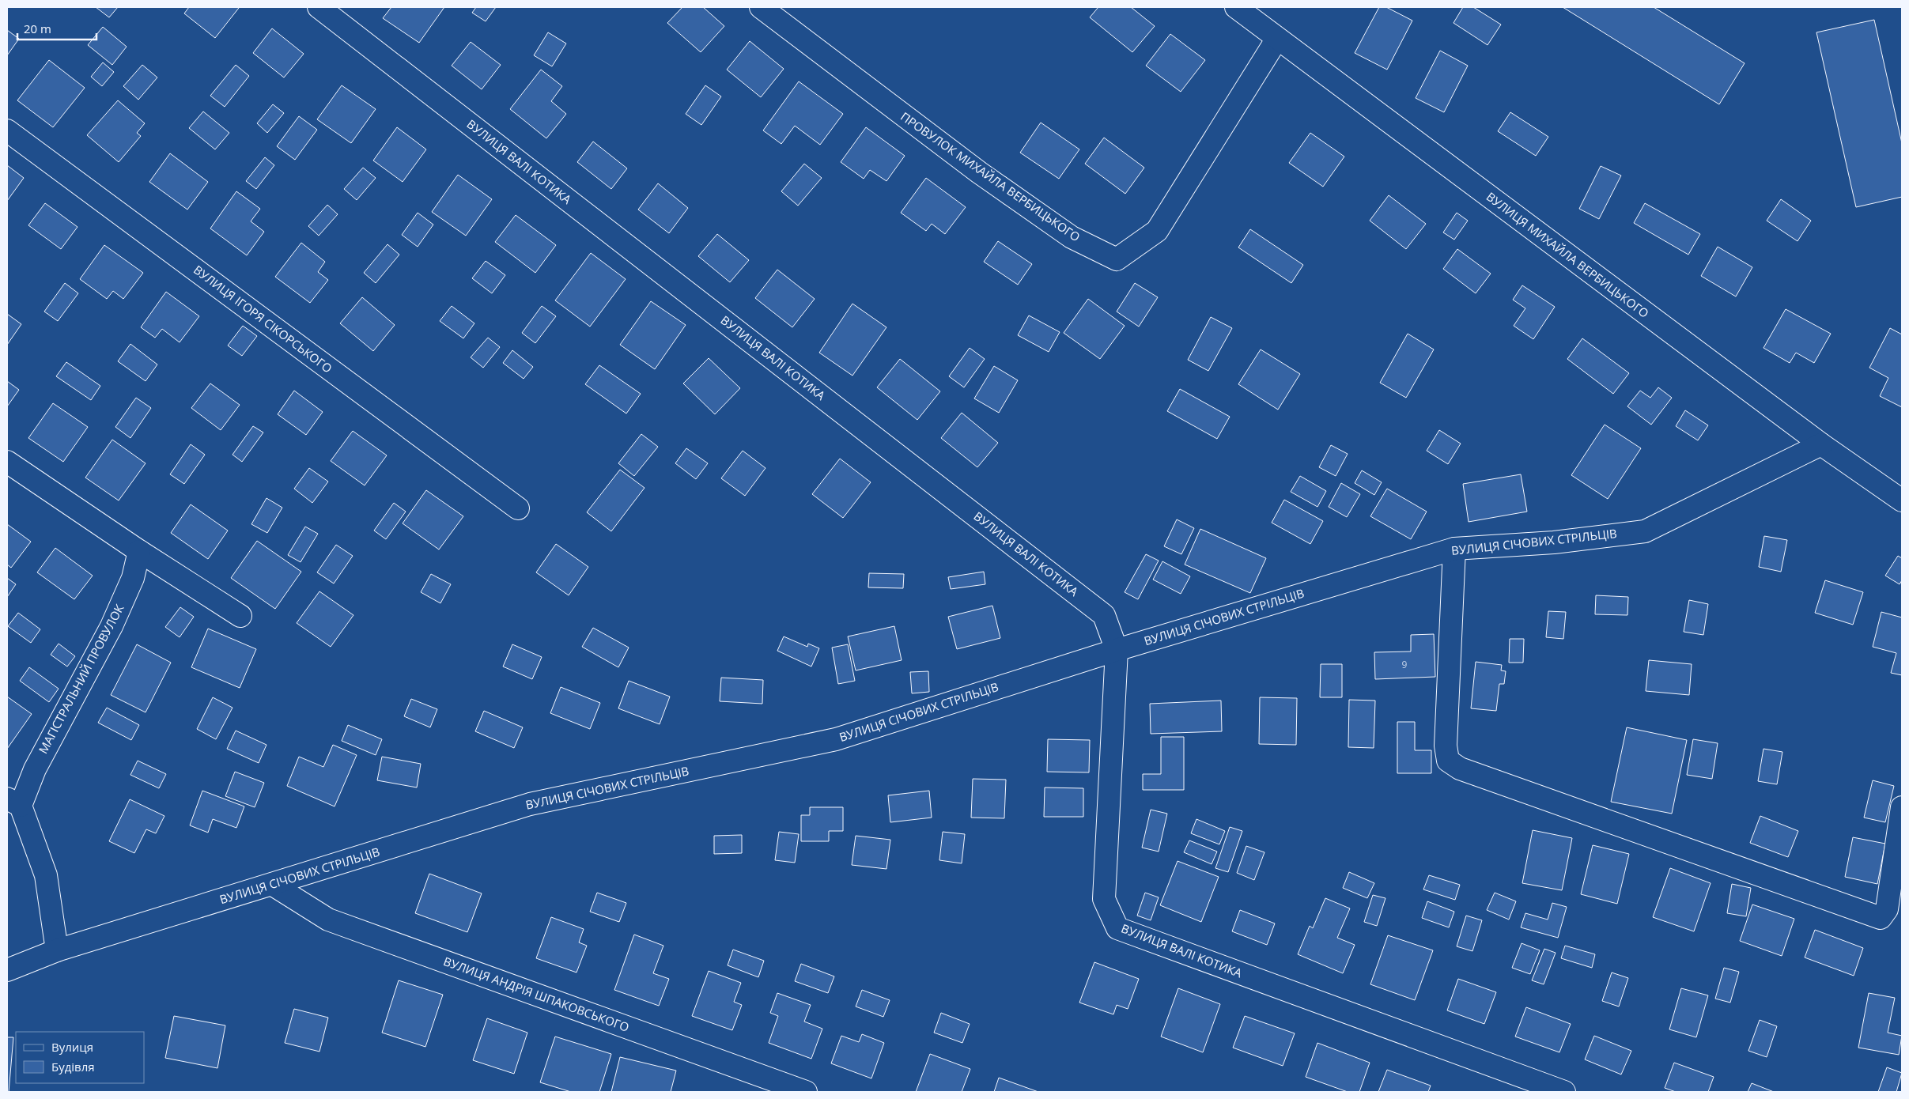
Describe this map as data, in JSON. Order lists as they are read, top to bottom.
{
  "streets": {
    "street": [
      "ВУЛИЦЯ ВАЛІ КОТИКА",
      "ПРОВУЛОК МИХАЙЛА ВЕРБИЦЬКОГО",
      "ВУЛИЦЯ МИХАЙЛА ВЕРБИЦЬКОГО",
      "ВУЛИЦЯ ІГОРЯ СІКОРСЬКОГО",
      "ВУЛИЦЯ СІЧОВИХ СТРІЛЬЦІВ",
      "МАГІСТРАЛЬНИЙ ПРОВУЛОК",
      "ВУЛИЦЯ АНДРІЯ ШПАКОВСЬКОГО"
    ]
  },
  "crossings": [
    ["ВУЛИЦЯ ВАЛІ КОТИКА", "ВУЛИЦЯ СІЧОВИХ СТРІЛЬЦІВ"],
    ["ПРОВУЛОК МИХАЙЛА ВЕРБИЦЬКОГО", "ВУЛИЦЯ МИХАЙЛА ВЕРБИЦЬКОГО"],
    ["ВУЛИЦЯ МИХАЙЛА ВЕРБИЦЬКОГО", "ВУЛИЦЯ СІЧОВИХ СТРІЛЬЦІВ"],
    ["ВУЛИЦЯ СІЧОВИХ СТРІЛЬЦІВ", "ВУЛИЦЯ АНДРІЯ ШПАКОВСЬКОГО"]
  ],
  "house_numbers": ["9"],
  "legend": ["Вулиця", "Будівля"],
  "scale_bar": "20 m"
}
